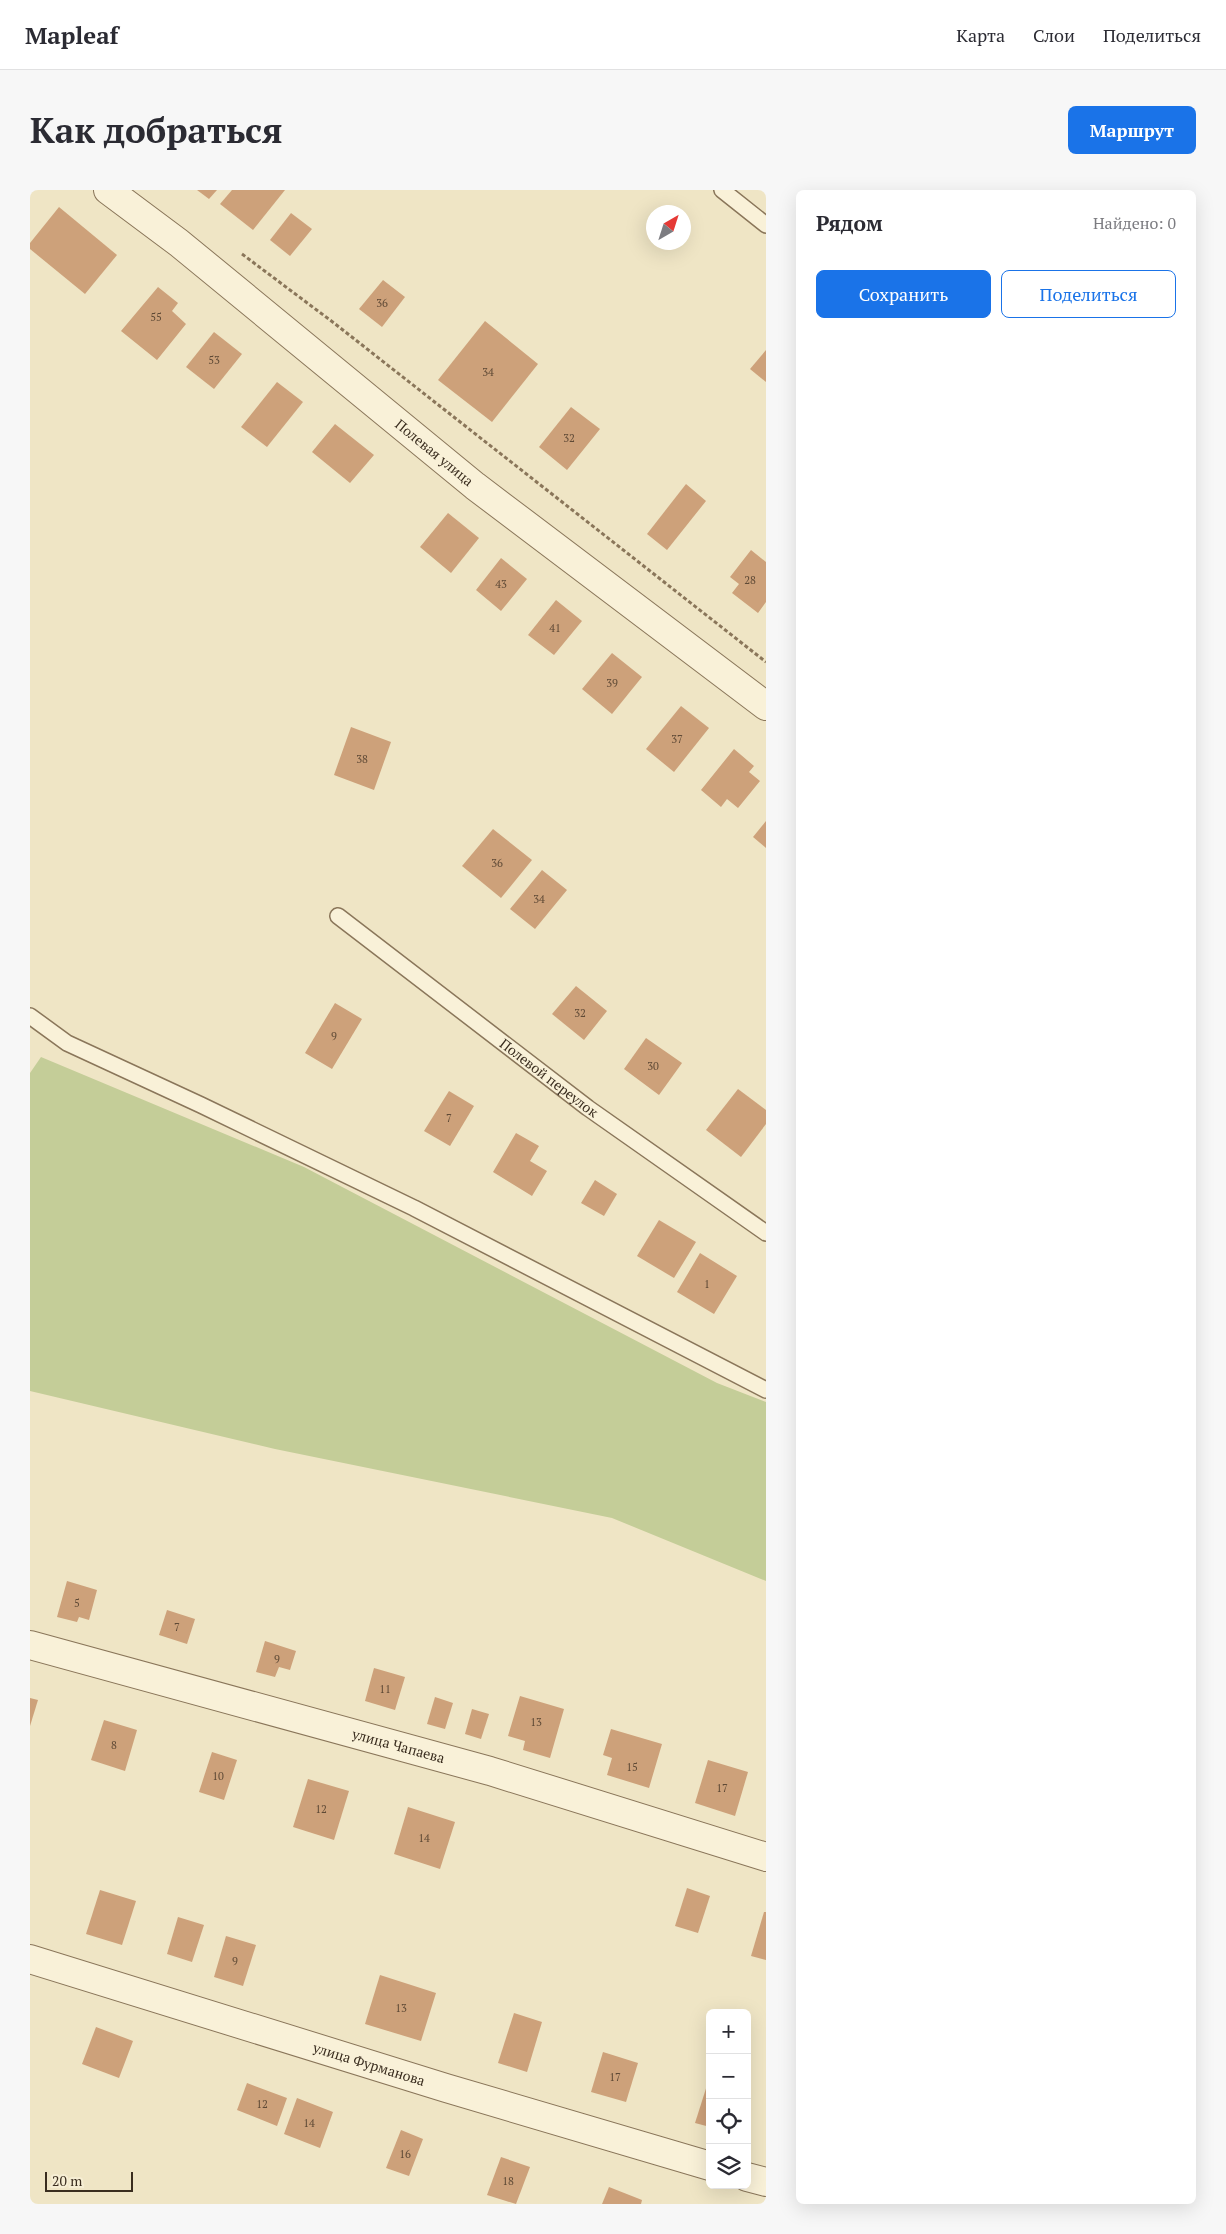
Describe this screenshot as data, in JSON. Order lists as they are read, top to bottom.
{
  "streets": {
    "street": ["Полевая улица", "улица Чапаева", "улица Фурманова"],
    "lane": ["Полевой переулок"]
  },
  "house_numbers": [
    "36",
    "55",
    "53",
    "34",
    "32",
    "28",
    "43",
    "41",
    "39",
    "37",
    "38",
    "36",
    "34",
    "32",
    "9",
    "30",
    "7",
    "1",
    "5",
    "7",
    "9",
    "11",
    "13",
    "8",
    "15",
    "10",
    "17",
    "12",
    "14",
    "9",
    "13",
    "17",
    "12",
    "14",
    "16",
    "18"
  ],
  "scale_bar": "20 m",
  "north": "top right",
  "page": {
    "header": "Mapleaf",
    "nav": ["Карта", "Слои", "Поделиться"],
    "buttons": [
      "Маршрут",
      ["Сохранить", "Поделиться"]
    ],
    "title": "Как добраться",
    "heading": ["Рядом", "Найдено: 0"],
    "map_buttons": ["+", "−"],
    "scale": "20 m"
  }
}
